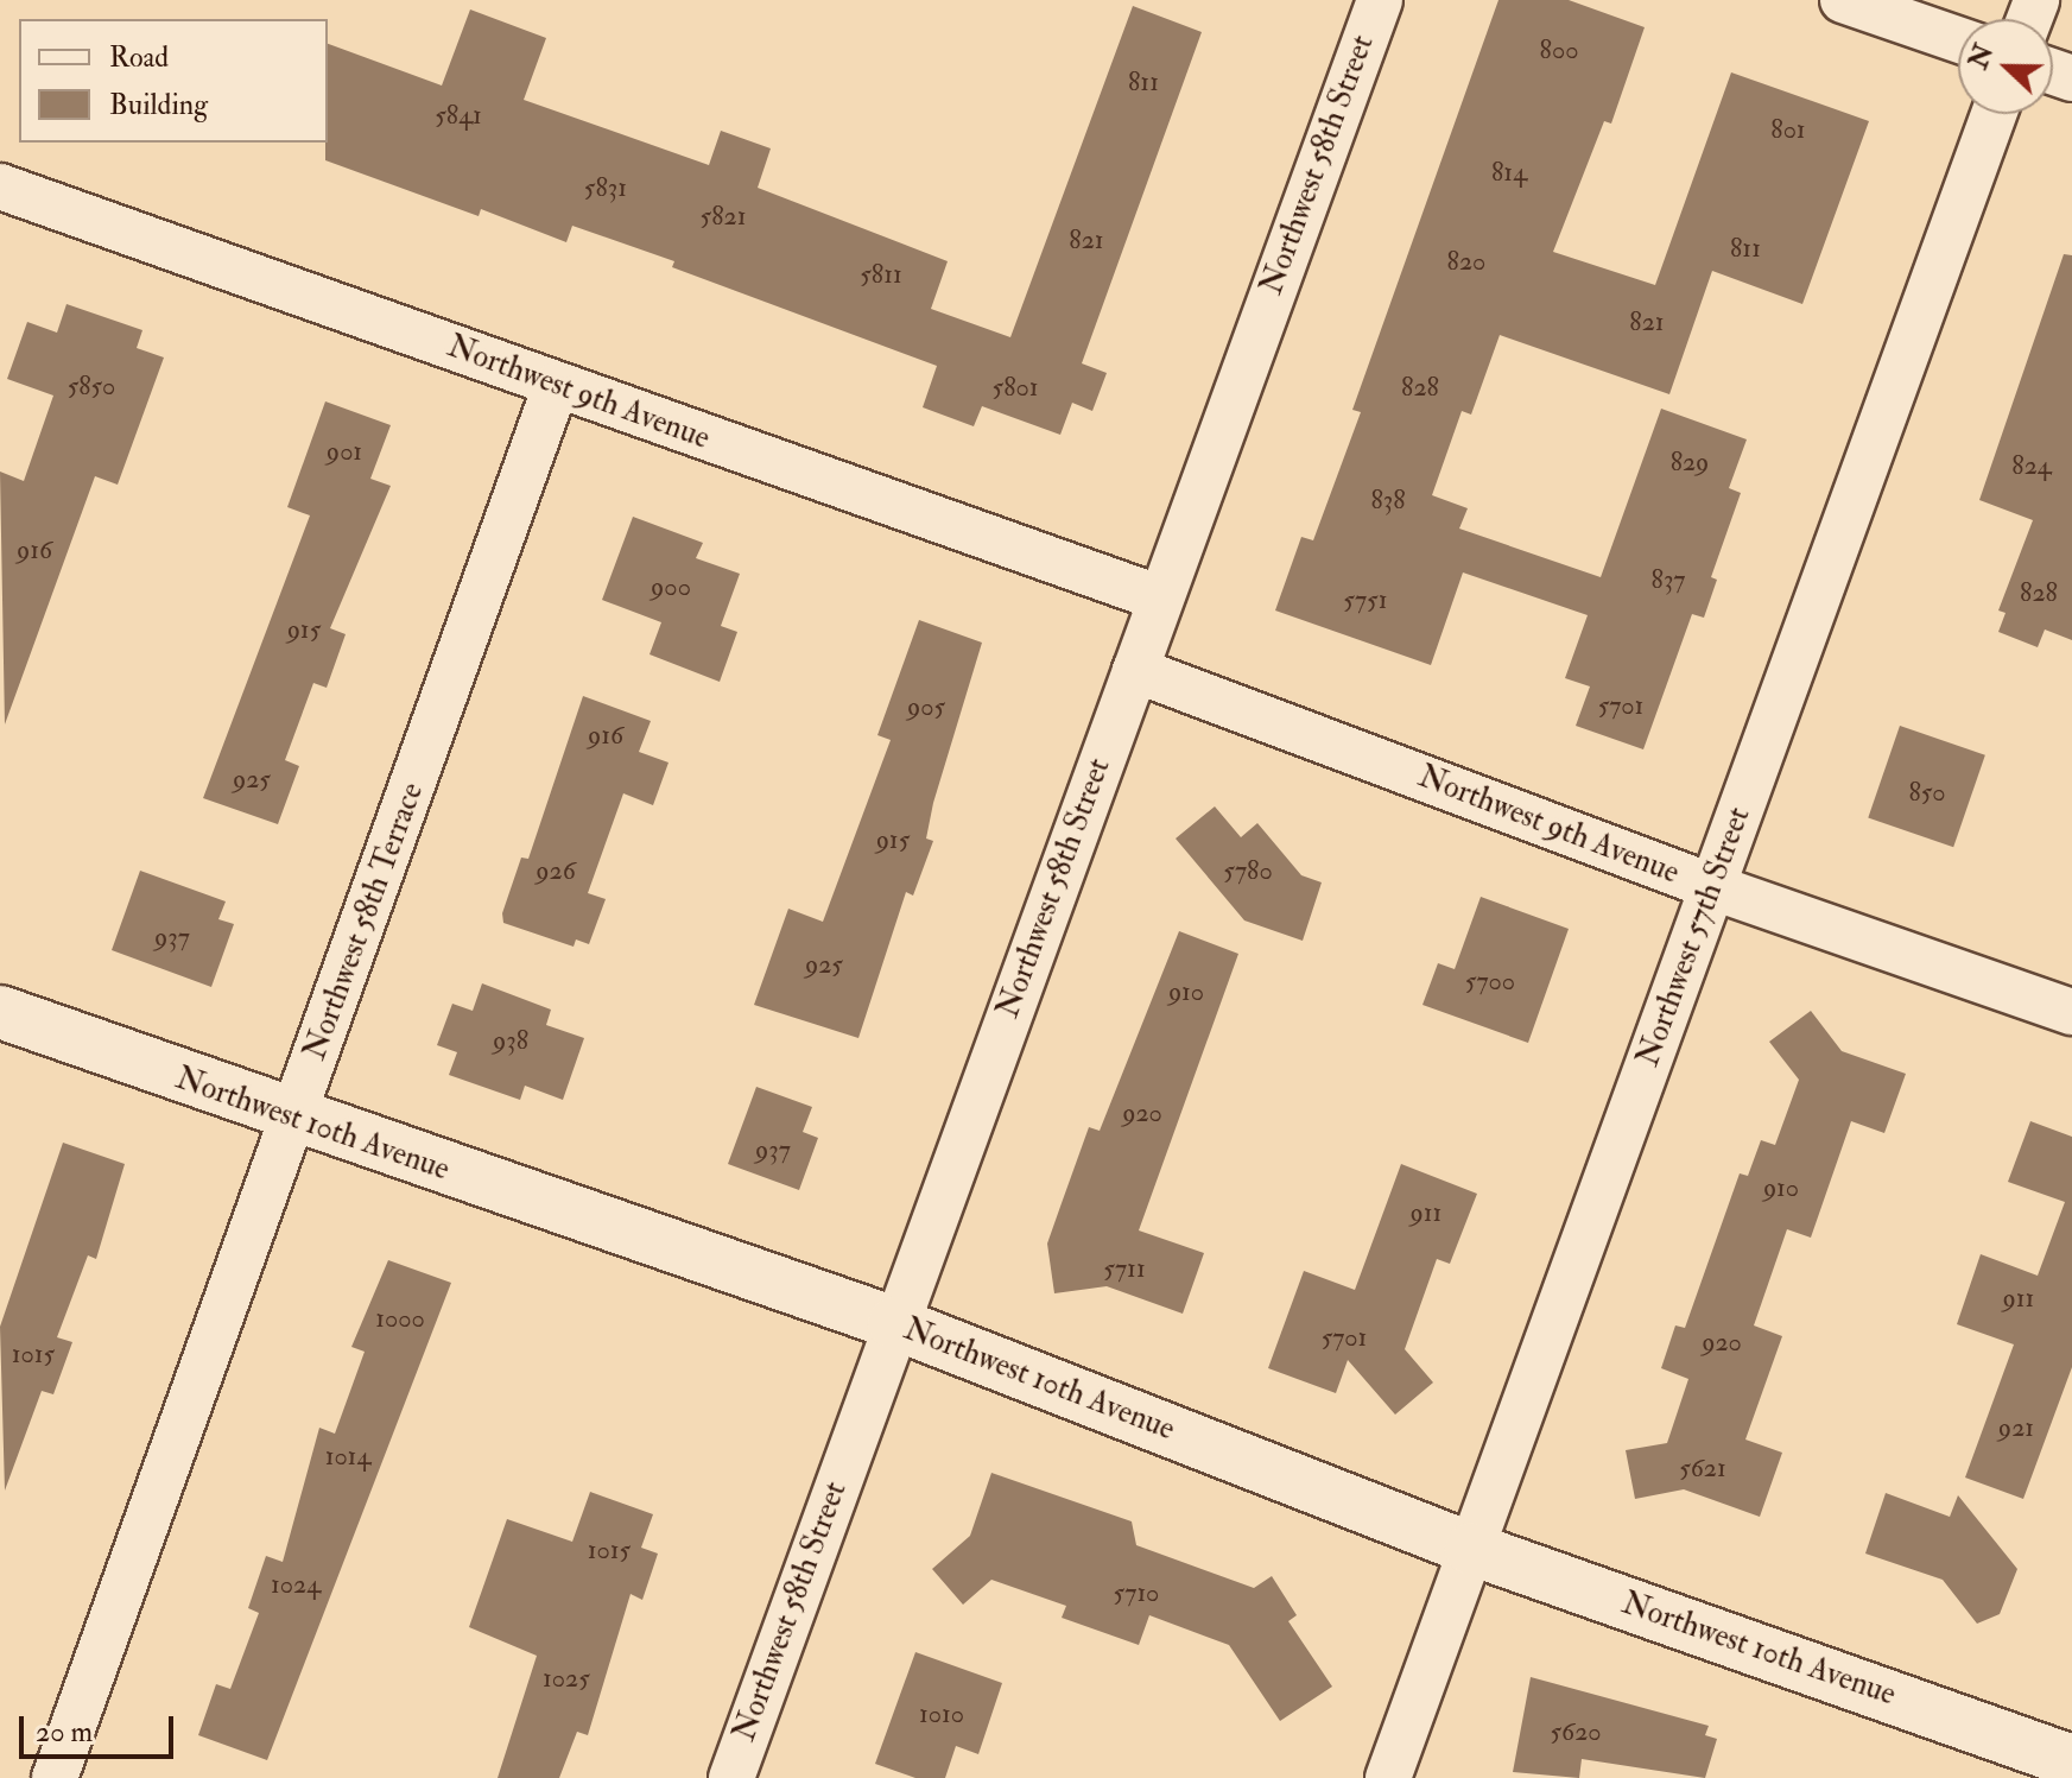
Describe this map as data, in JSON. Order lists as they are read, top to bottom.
{
  "streets": {
    "street": [
      "Northwest 58th Street",
      "Northwest 9th Avenue",
      "Northwest 58th Terrace",
      "Northwest 57th Street",
      "Northwest 10th Avenue"
    ]
  },
  "crossings": [
    ["Northwest 58th Street", "Northwest 9th Avenue"],
    ["Northwest 58th Street", "Northwest 10th Avenue"],
    ["Northwest 9th Avenue", "Northwest 58th Terrace"],
    ["Northwest 9th Avenue", "Northwest 57th Street"],
    ["Northwest 58th Terrace", "Northwest 10th Avenue"],
    ["Northwest 57th Street", "Northwest 10th Avenue"]
  ],
  "house_numbers": [
    "800",
    "811",
    "5841",
    "801",
    "814",
    "5831",
    "5821",
    "821",
    "811",
    "820",
    "5811",
    "821",
    "5850",
    "5801",
    "828",
    "901",
    "829",
    "824",
    "838",
    "916",
    "837",
    "900",
    "828",
    "5751",
    "915",
    "5701",
    "905",
    "916",
    "925",
    "850",
    "915",
    "926",
    "5780",
    "937",
    "925",
    "5700",
    "910",
    "938",
    "920",
    "937",
    "910",
    "911",
    "5711",
    "911",
    "1000",
    "5701",
    "920",
    "1015",
    "921",
    "1014",
    "5621",
    "1015",
    "1024",
    "5710",
    "1025",
    "1010",
    "5620"
  ],
  "legend": ["Road", "Building"],
  "scale_bar": "20 m",
  "north": "left"
}
